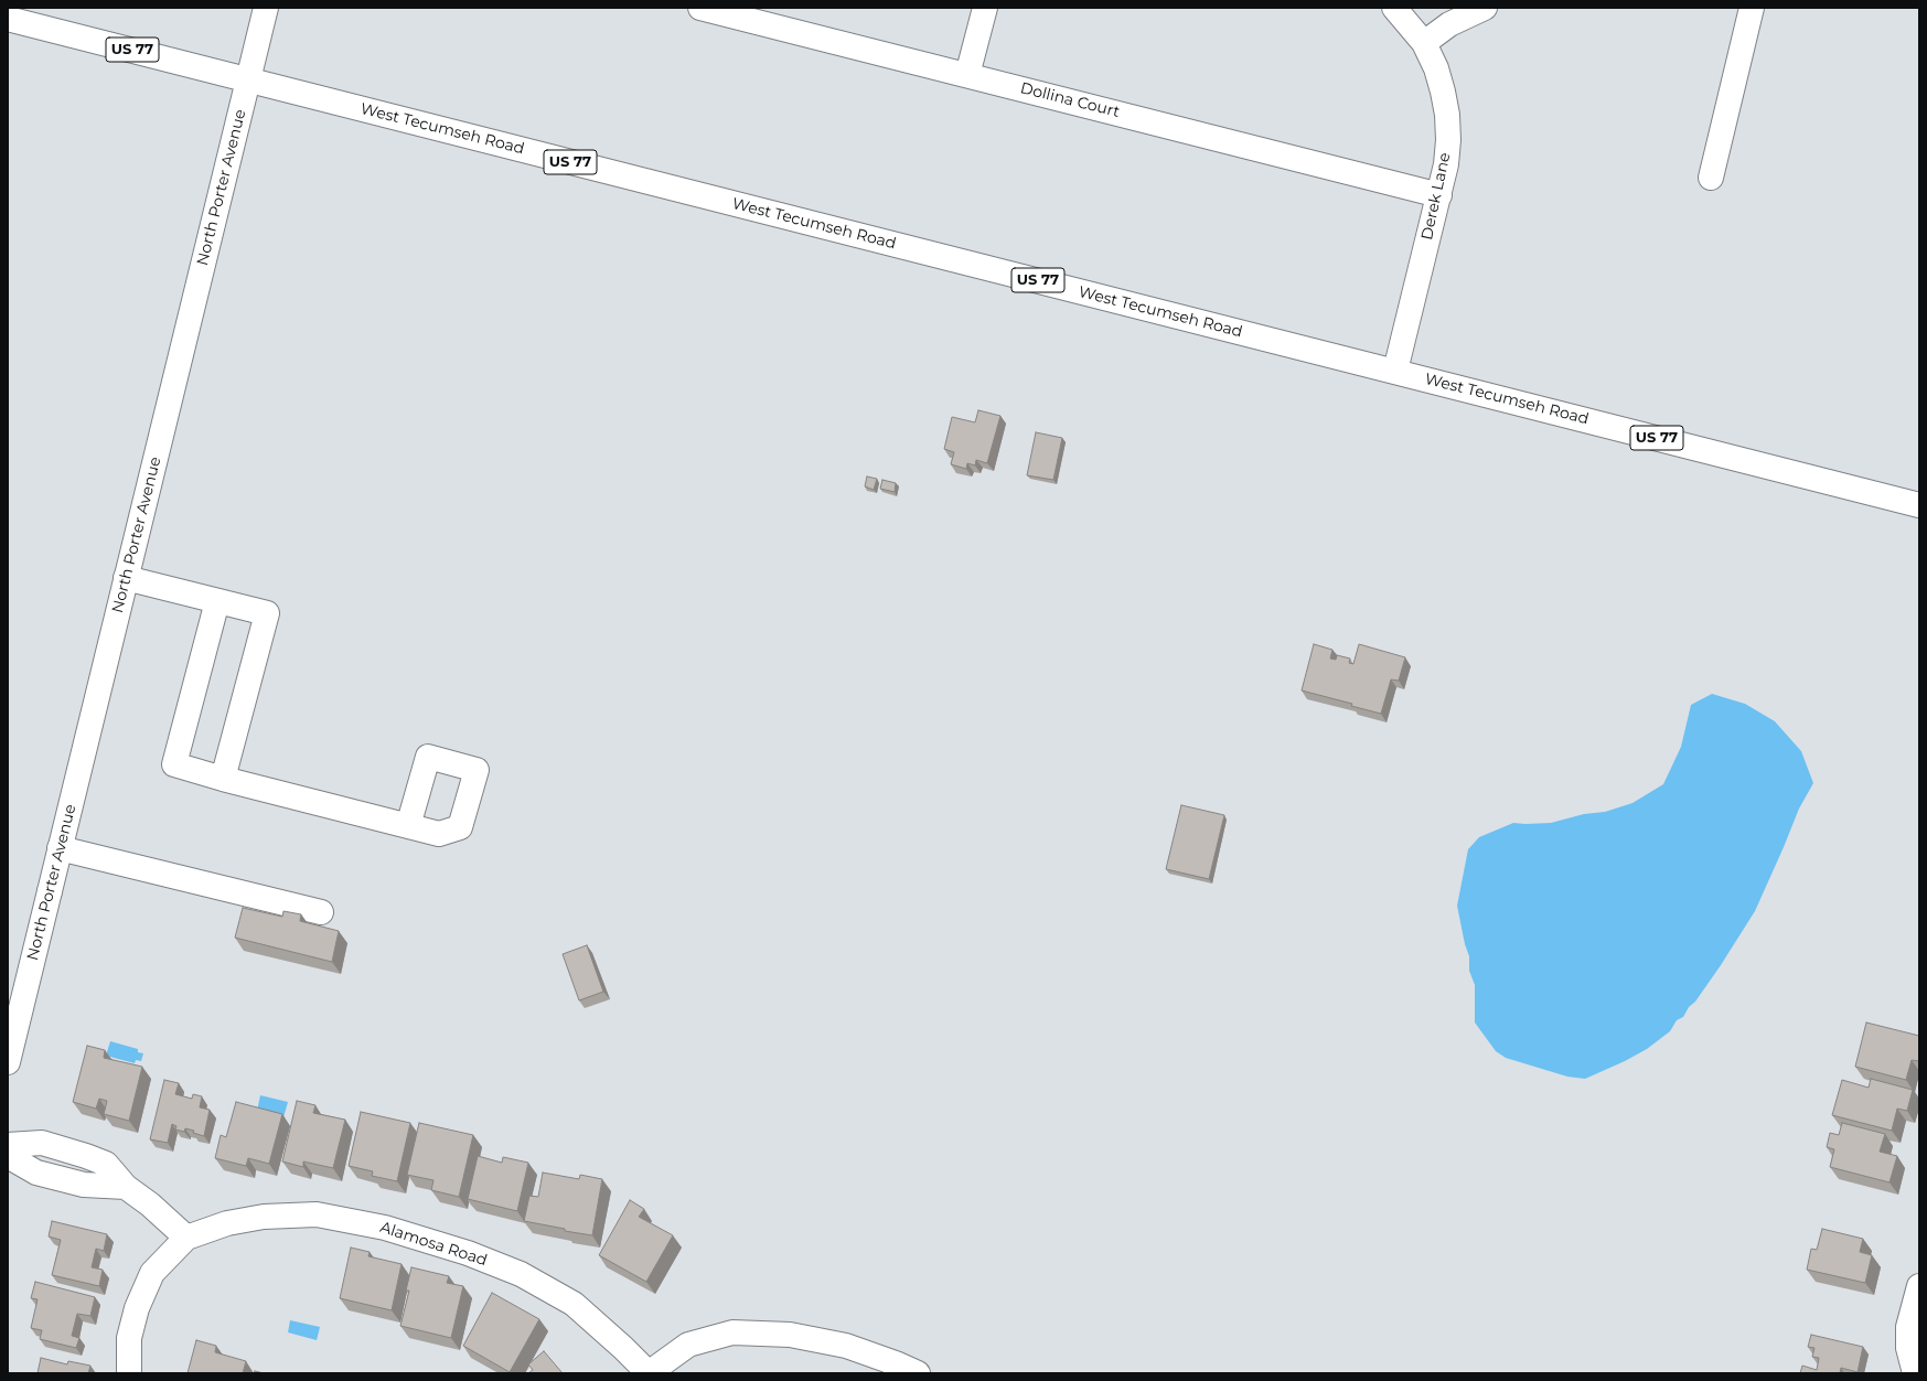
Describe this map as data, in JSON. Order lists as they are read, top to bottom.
{
  "streets": {
    "street": [
      "US 77",
      "Dollina Court",
      "West Tecumseh Road",
      "North Porter Avenue",
      "Derek Lane",
      "Alamosa Road"
    ]
  },
  "crossings": [
    ["US 77", "West Tecumseh Road"],
    ["US 77", "North Porter Avenue"],
    ["Dollina Court", "Derek Lane"],
    ["West Tecumseh Road", "North Porter Avenue"],
    ["West Tecumseh Road", "Derek Lane"]
  ]
}
